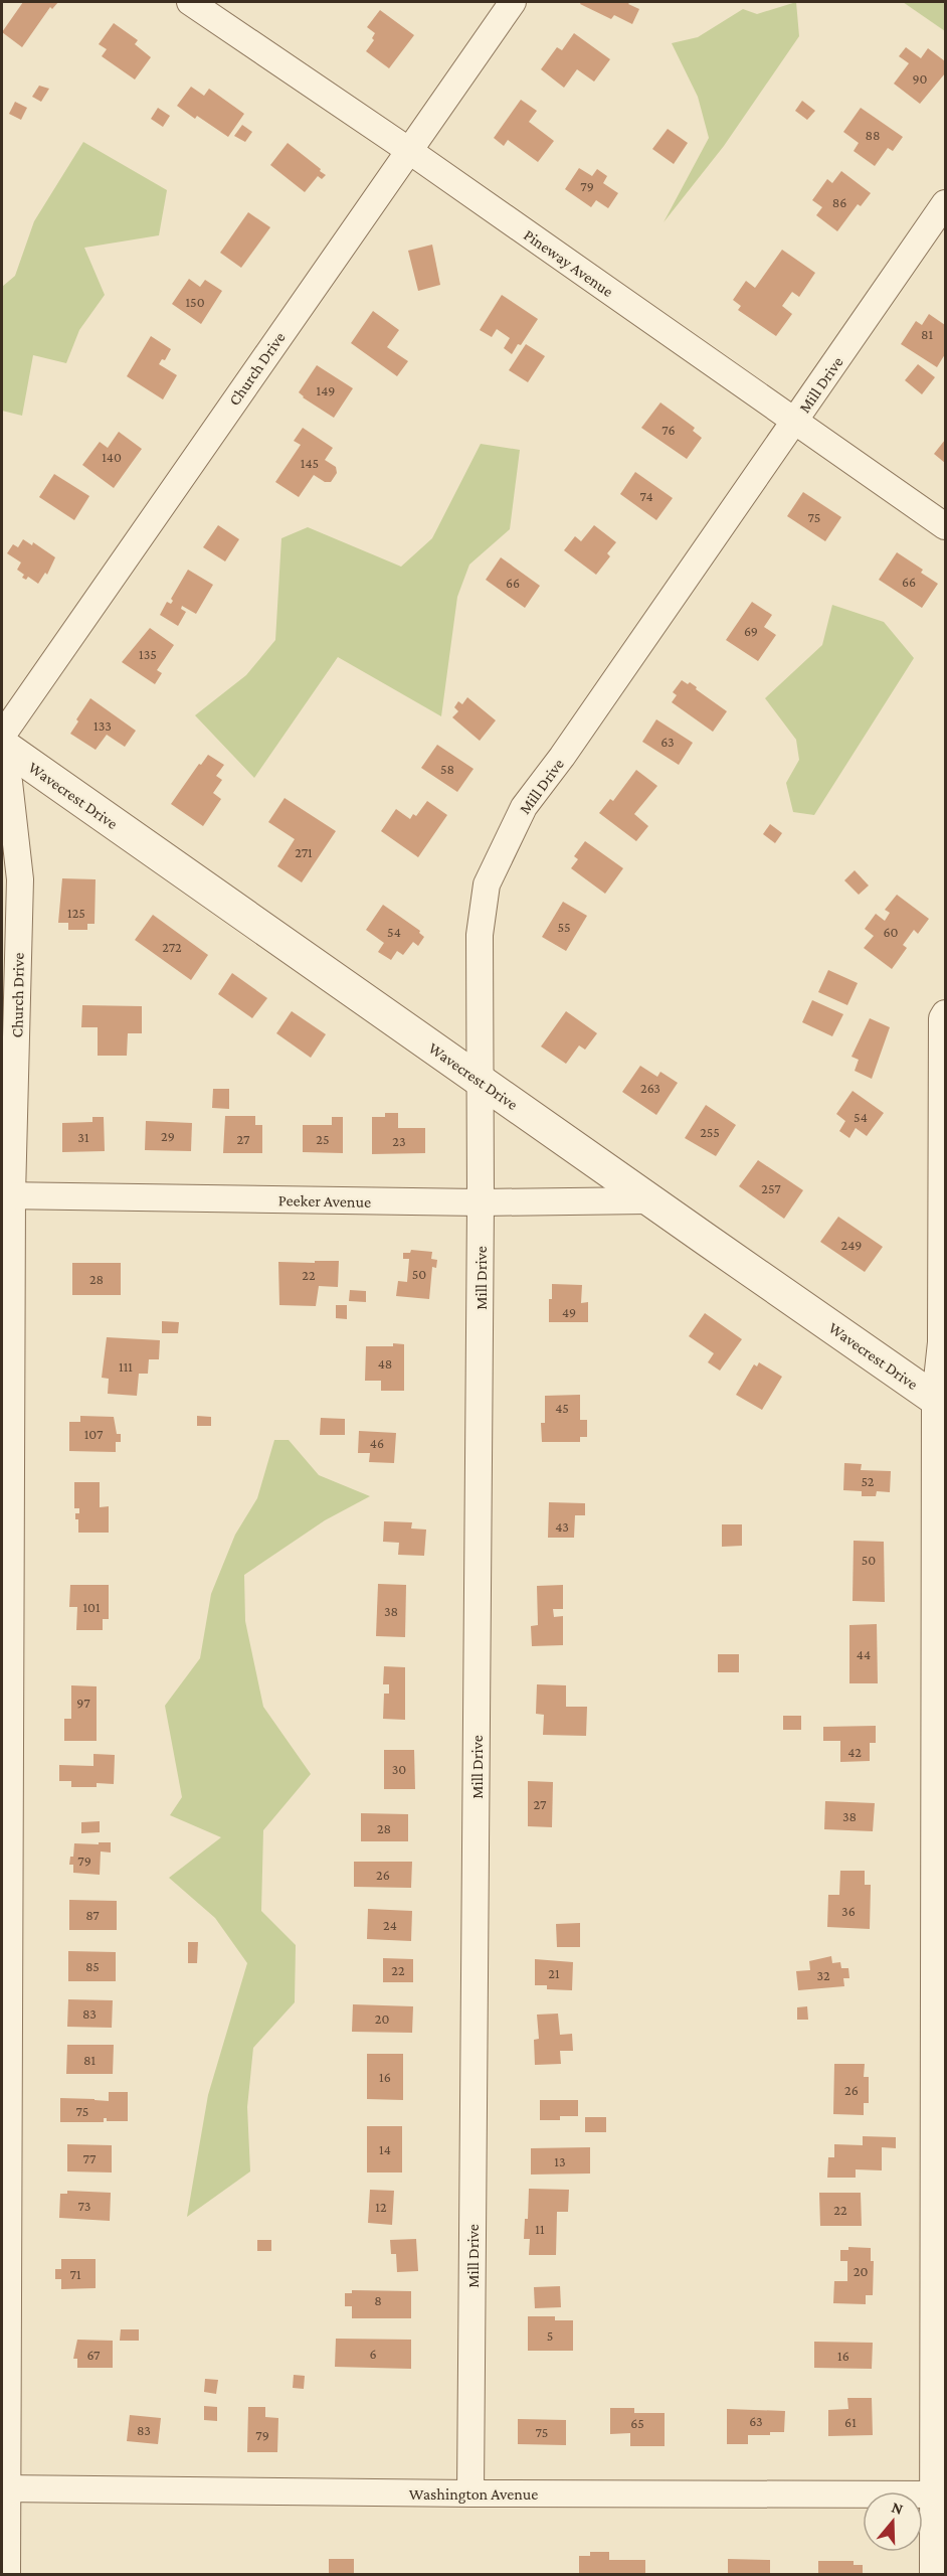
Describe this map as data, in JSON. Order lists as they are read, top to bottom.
{
  "streets": {
    "street": [
      "Pineway Avenue",
      "Church Drive",
      "Mill Drive",
      "Wavecrest Drive",
      "Peeker Avenue",
      "Washington Avenue"
    ]
  },
  "crossings": [
    ["Pineway Avenue", "Church Drive"],
    ["Pineway Avenue", "Mill Drive"],
    ["Church Drive", "Peeker Avenue"],
    ["Church Drive", "Washington Avenue"],
    ["Mill Drive", "Wavecrest Drive"],
    ["Mill Drive", "Peeker Avenue"],
    ["Mill Drive", "Washington Avenue"],
    ["Wavecrest Drive", "Peeker Avenue"]
  ],
  "house_numbers": [
    "90",
    "88",
    "79",
    "86",
    "150",
    "81",
    "149",
    "76",
    "140",
    "145",
    "74",
    "75",
    "66",
    "66",
    "69",
    "135",
    "133",
    "63",
    "58",
    "271",
    "125",
    "55",
    "54",
    "60",
    "272",
    "263",
    "54",
    "255",
    "29",
    "31",
    "27",
    "25",
    "23",
    "257",
    "249",
    "50",
    "22",
    "28",
    "49",
    "48",
    "111",
    "45",
    "107",
    "46",
    "52",
    "43",
    "50",
    "101",
    "38",
    "44",
    "97",
    "42",
    "30",
    "27",
    "38",
    "28",
    "79",
    "26",
    "36",
    "87",
    "24",
    "85",
    "22",
    "21",
    "32",
    "83",
    "20",
    "81",
    "16",
    "26",
    "75",
    "14",
    "77",
    "13",
    "73",
    "12",
    "22",
    "11",
    "20",
    "71",
    "8",
    "5",
    "6",
    "67",
    "16",
    "63",
    "61",
    "65",
    "83",
    "75",
    "79"
  ],
  "north": "top"
}
